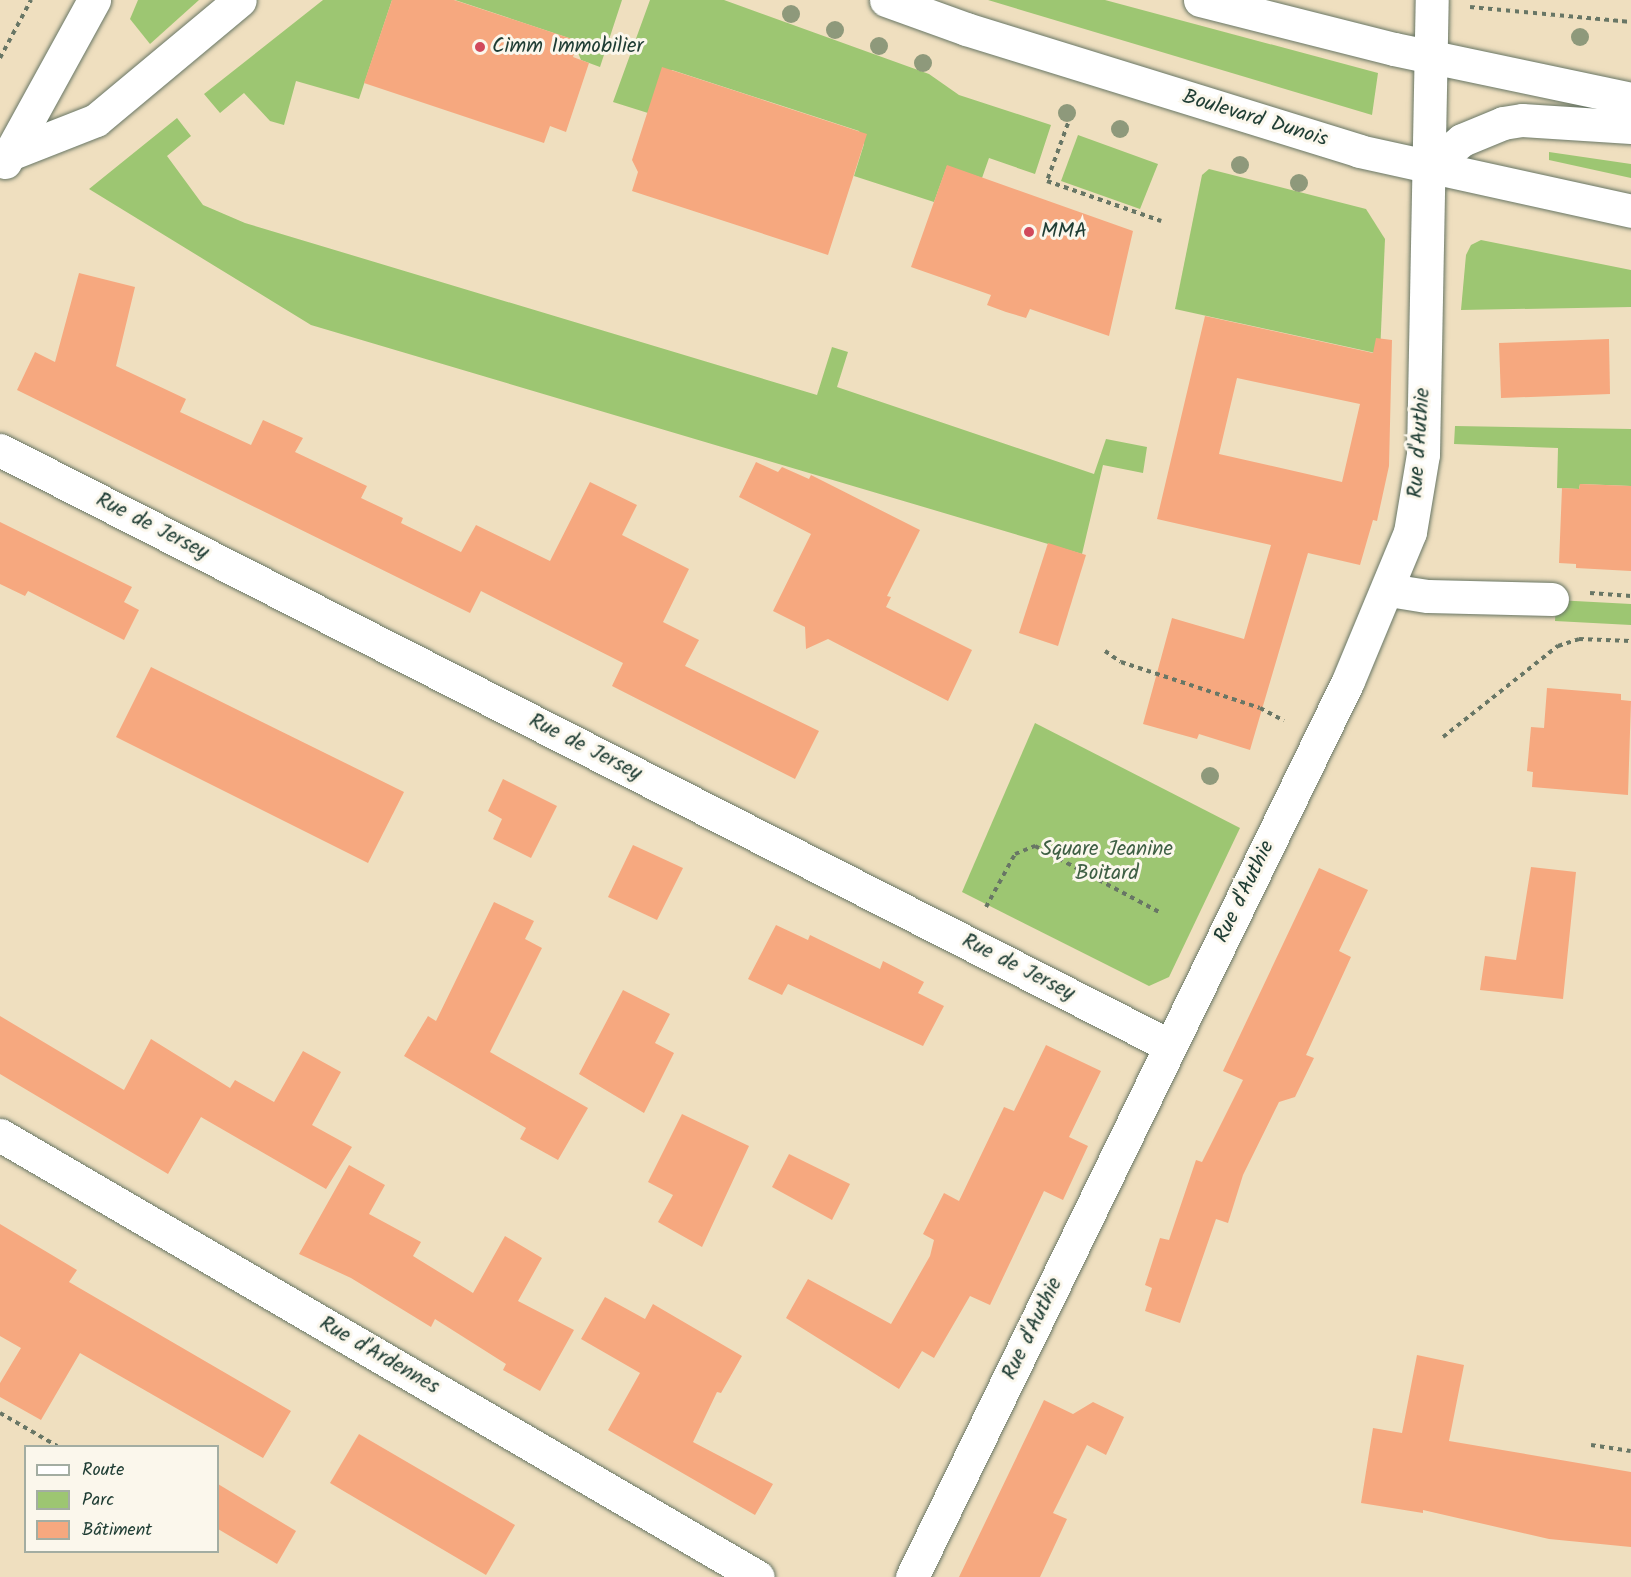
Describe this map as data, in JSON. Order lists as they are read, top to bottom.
{
  "streets": {
    "street": [
      "Boulevard Dunois",
      "Rue d'Authie",
      "Rue de Jersey",
      "Rue d'Ardennes"
    ]
  },
  "crossings": [
    ["Boulevard Dunois", "Rue d'Authie"],
    ["Rue d'Authie", "Rue de Jersey"]
  ],
  "parks": ["Square Jeanine Boitard"],
  "places": ["Cimm Immobilier", "MMA"],
  "legend": ["Route", "Parc", "Bâtiment"]
}
